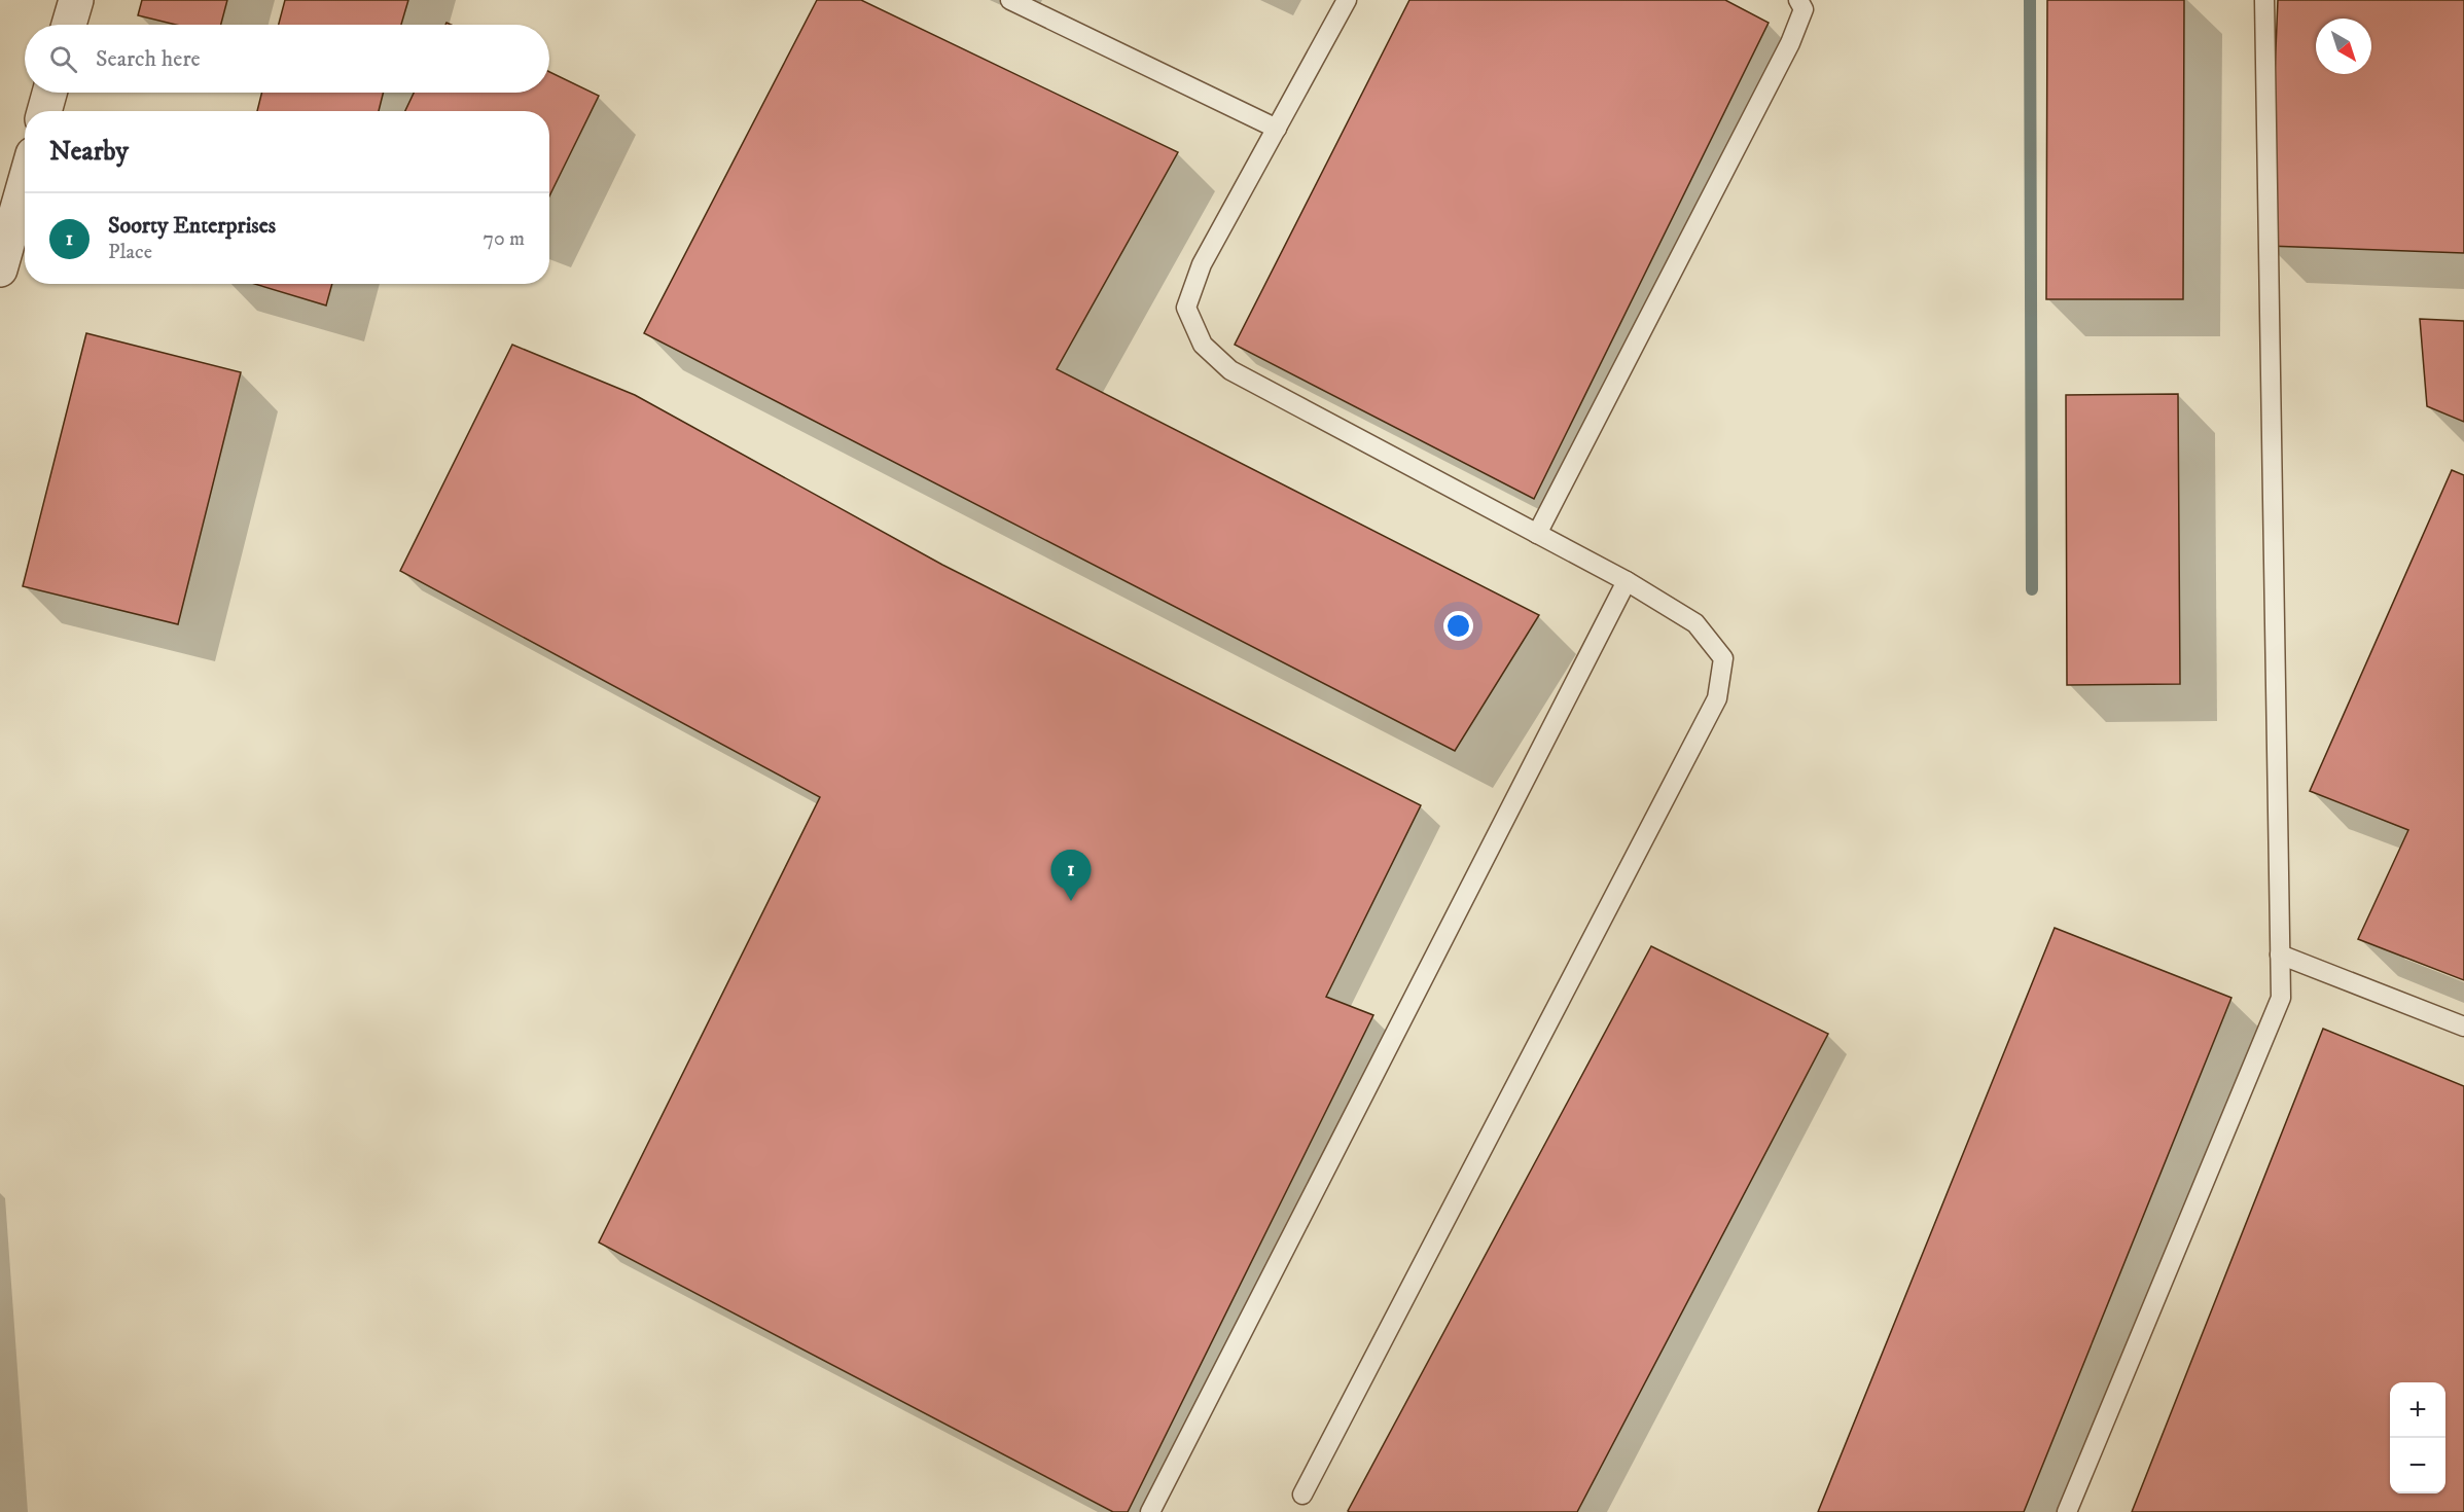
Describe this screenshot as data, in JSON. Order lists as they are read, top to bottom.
{
  "north": "bottom right",
  "page": {
    "search": "Search here",
    "heading": "Nearby",
    "list": [
      {
        "mark": "1",
        "name": "Soorty Enterprises",
        "note": "Place",
        "value": "70 m"
      }
    ],
    "pins": "1",
    "map_buttons": ["+", "−"]
  }
}
